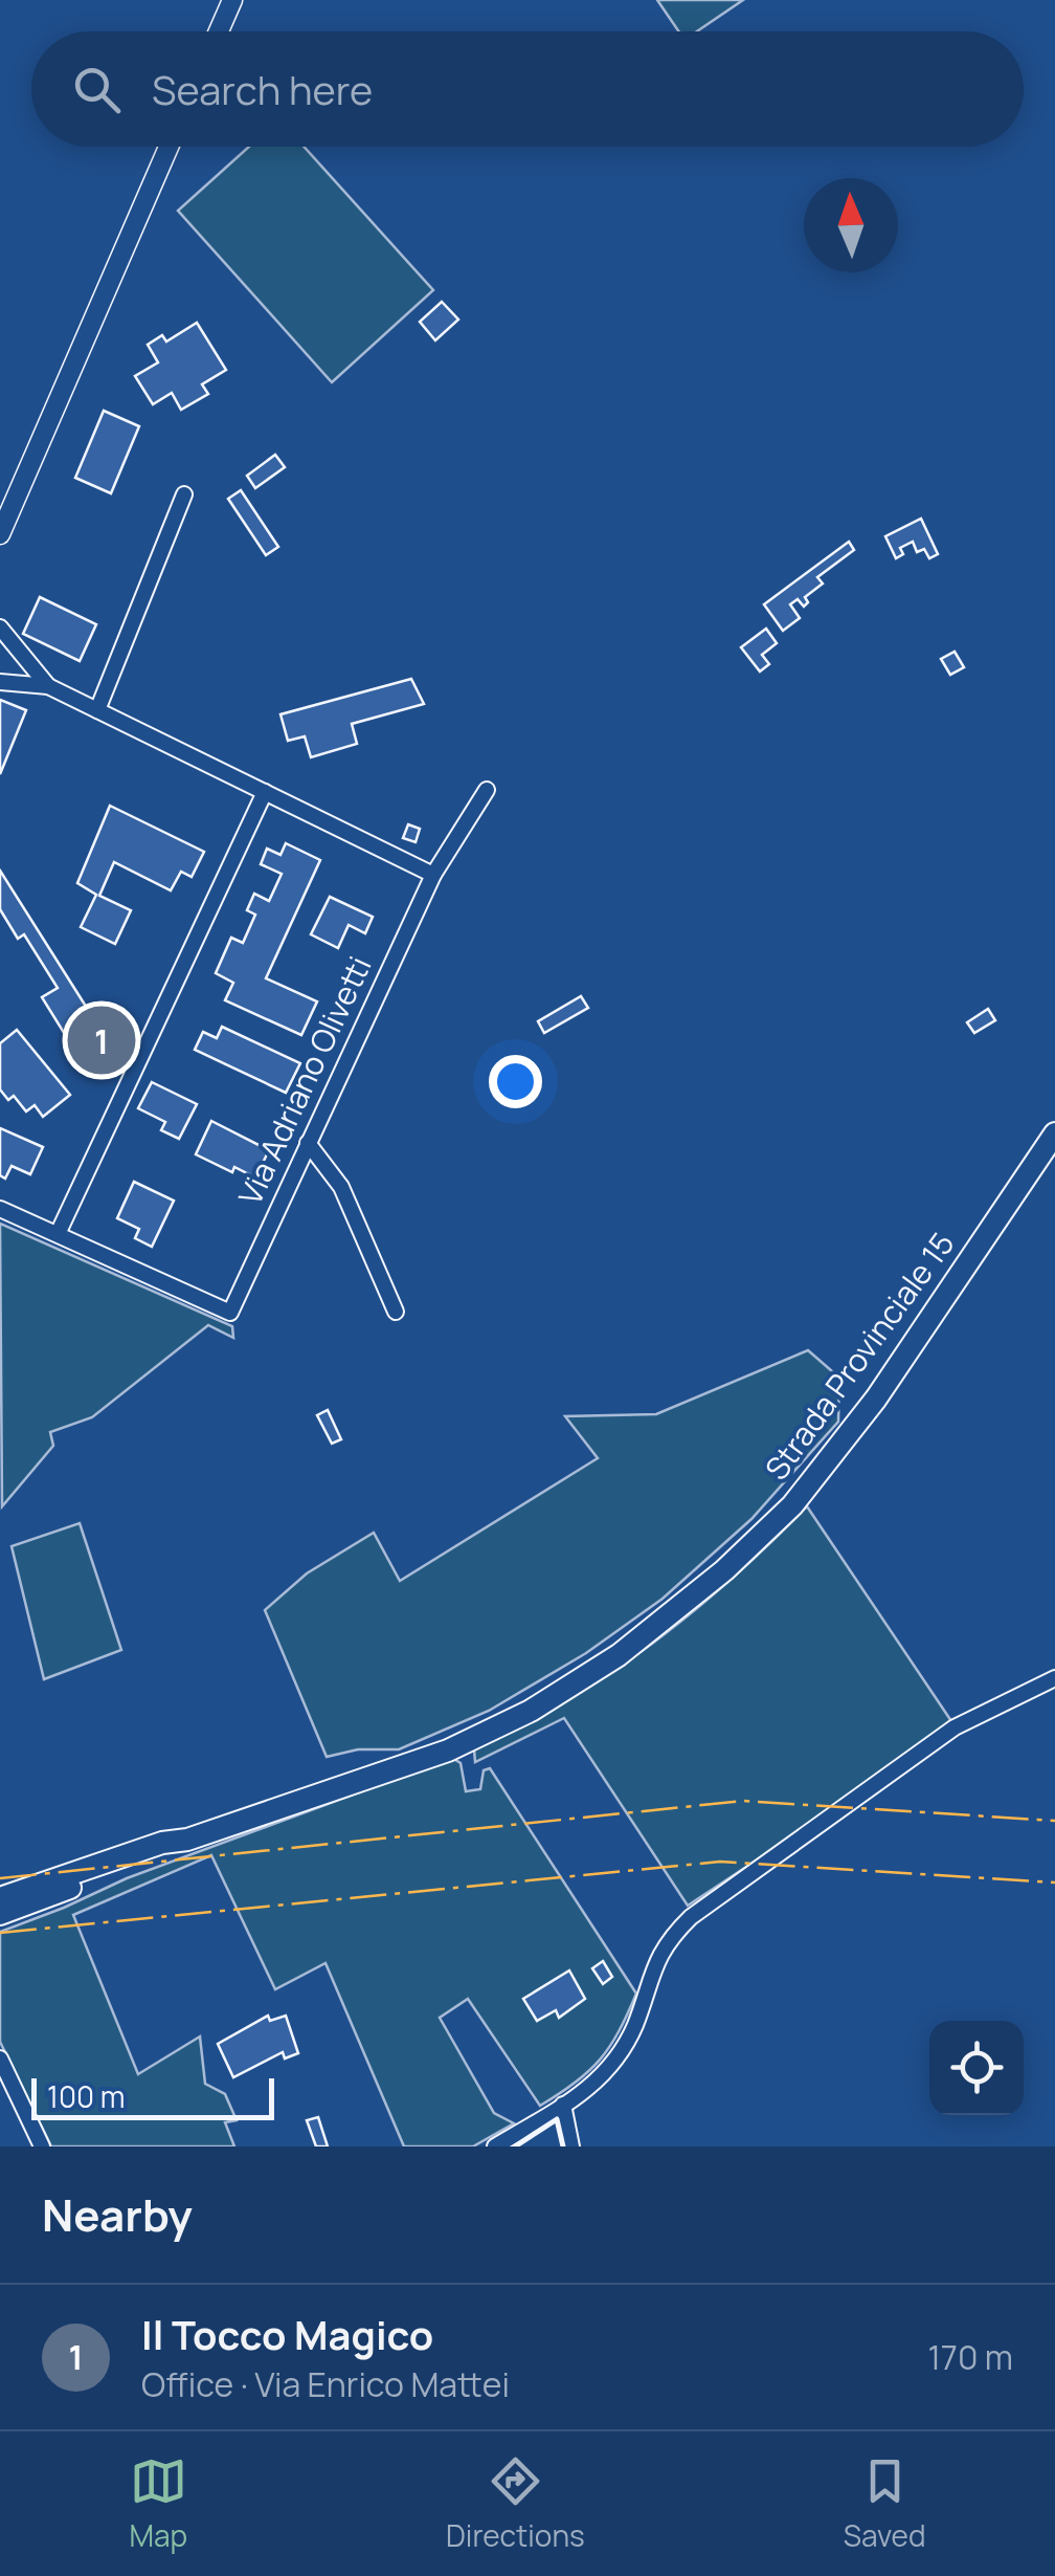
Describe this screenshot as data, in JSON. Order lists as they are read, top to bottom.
{
  "streets": {
    "main road": ["Strada Provinciale 15"],
    "street": ["Via Adriano Olivetti"]
  },
  "scale_bar": "100 m",
  "north": "top",
  "page": {
    "search": "Search here",
    "pins": "1",
    "scale": "100 m",
    "heading": "Nearby",
    "list": [
      {
        "mark": "1",
        "name": "Il Tocco Magico",
        "note": "Office · Via Enrico Mattei",
        "value": "170 m"
      }
    ],
    "nav": ["Map", "Directions", "Saved"]
  }
}
